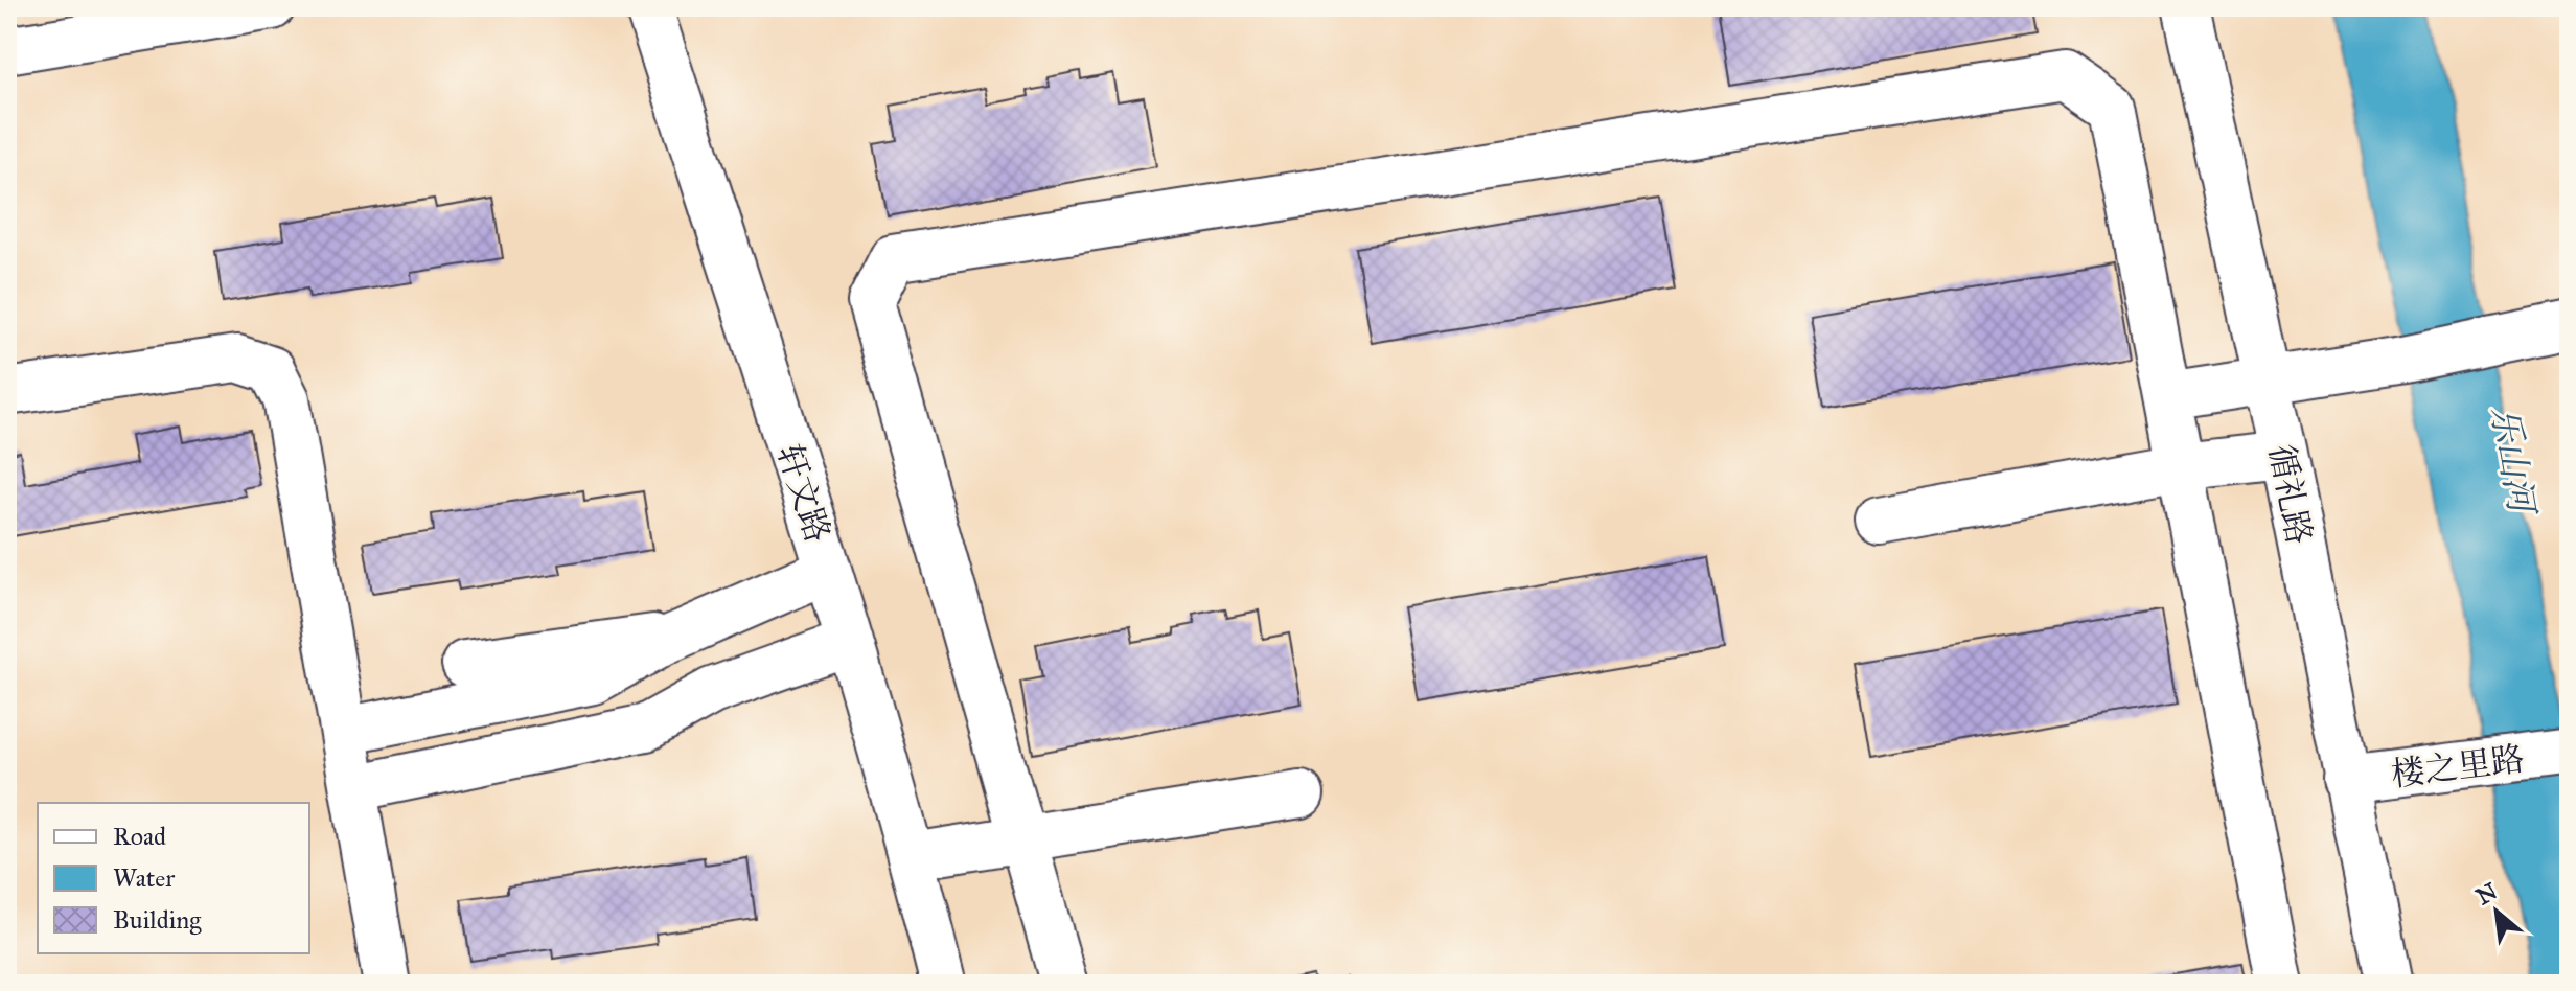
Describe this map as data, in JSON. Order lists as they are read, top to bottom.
{
  "streets": {
    "street": ["轩文路", "循礼路", "楼之里路"]
  },
  "crossings": [
    ["循礼路", "楼之里路"]
  ],
  "water": ["乐山河"],
  "legend": ["Road", "Water", "Building"],
  "north": "top left"
}
